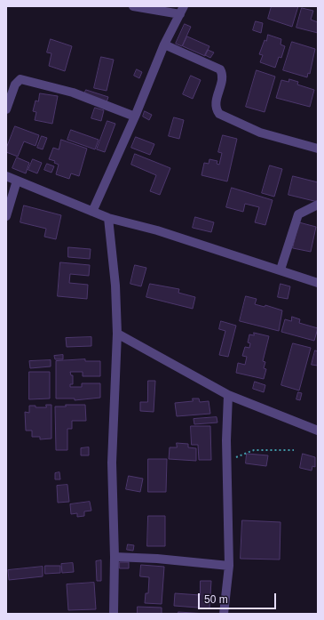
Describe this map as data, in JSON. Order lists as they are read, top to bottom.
{
  "scale_bar": "50 m"
}
